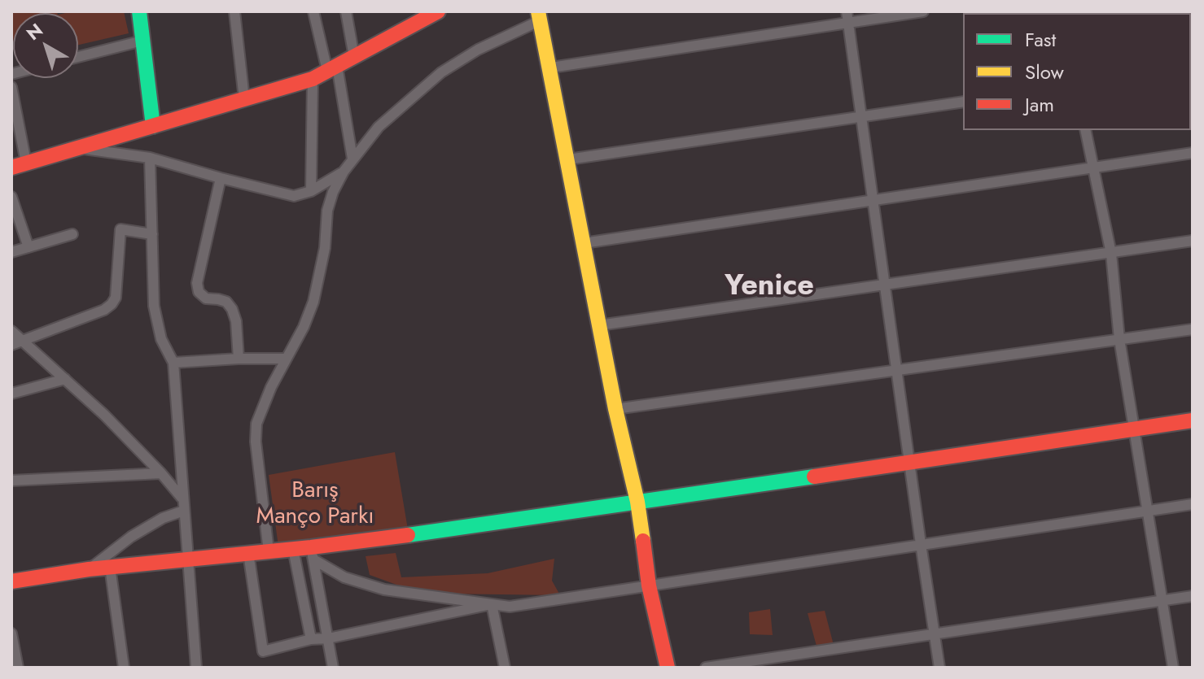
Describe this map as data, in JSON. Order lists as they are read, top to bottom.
{
  "districts": ["Yenice"],
  "parks": ["Barış Manço Parkı"],
  "legend": ["Fast", "Slow", "Jam"],
  "north": "top left"
}
